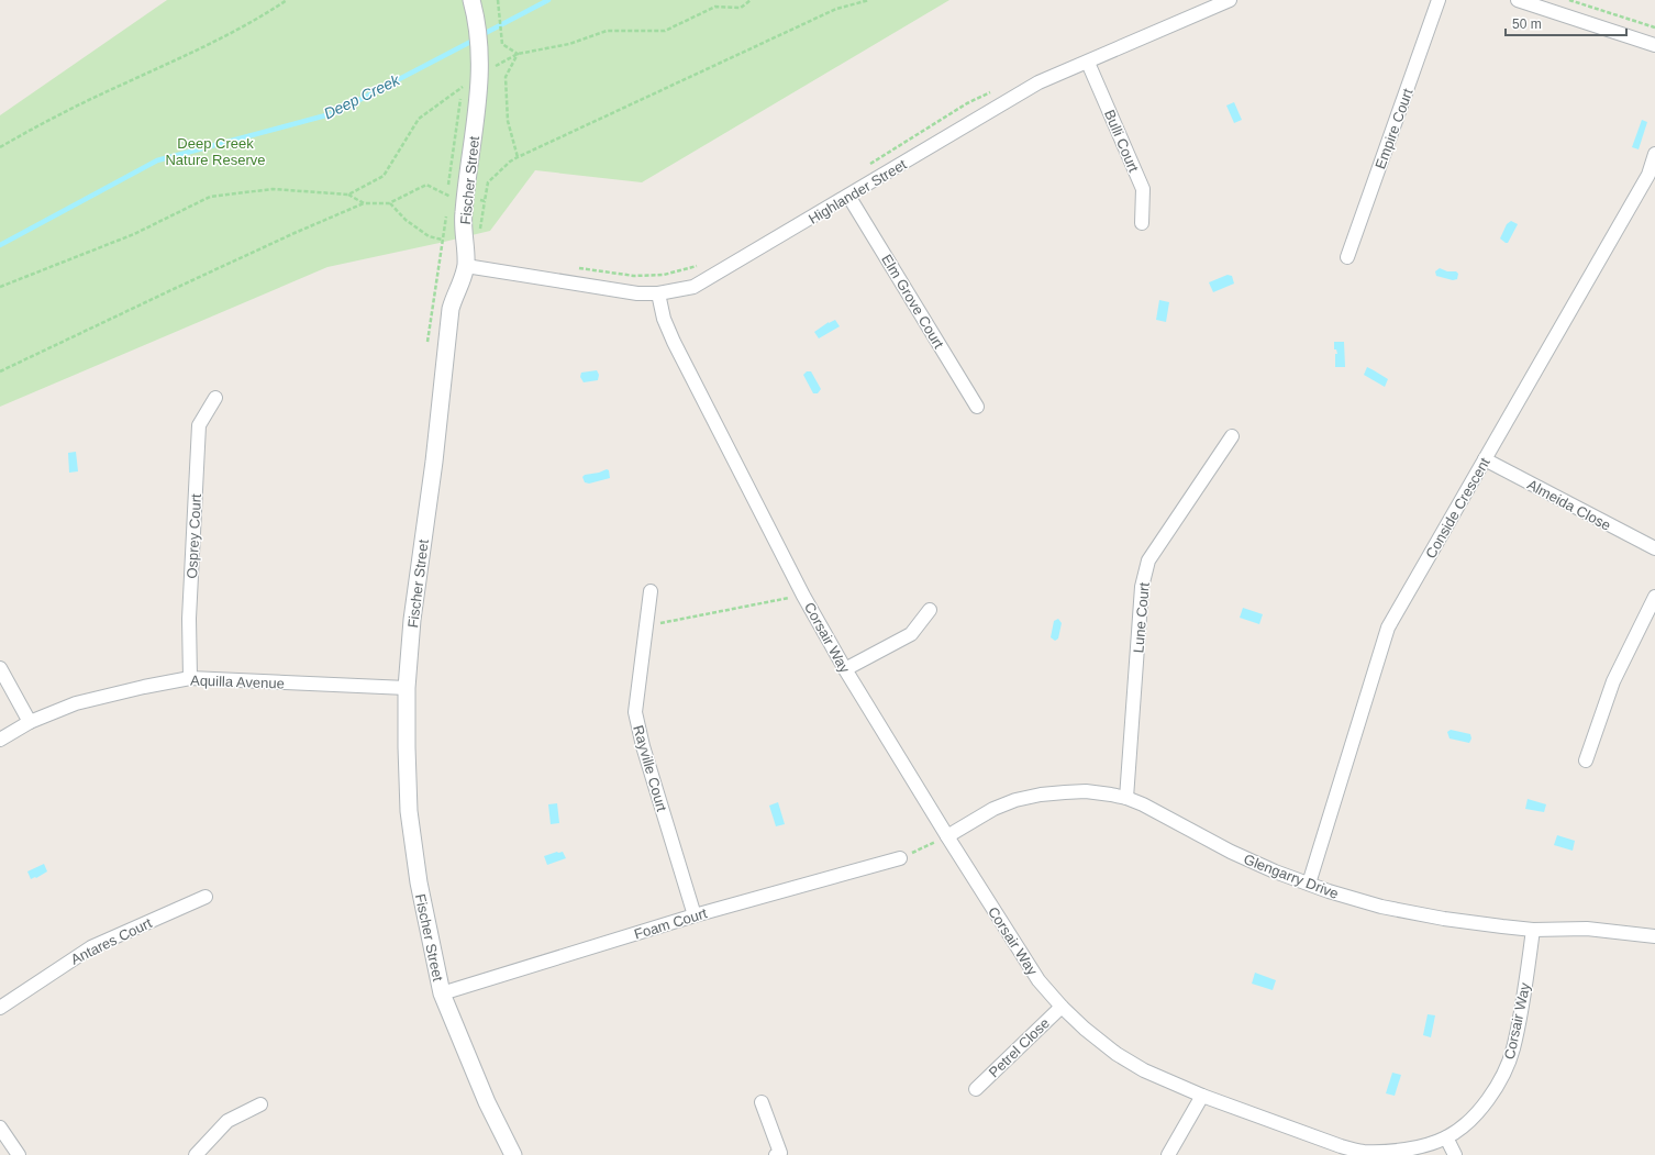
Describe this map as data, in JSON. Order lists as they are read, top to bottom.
{
  "streets": {
    "street": [
      "Empire Court",
      "Bulli Court",
      "Fischer Street",
      "Highlander Street",
      "Elm Grove Court",
      "Almeida Close",
      "Conside Crescent",
      "Osprey Court",
      "Lune Court",
      "Corsair Way",
      "Aquilla Avenue",
      "Rayville Court",
      "Glengarry Drive",
      "Foam Court",
      "Antares Court",
      "Petrel Close"
    ]
  },
  "crossings": [
    ["Bulli Court", "Highlander Street"],
    ["Fischer Street", "Highlander Street"],
    ["Fischer Street", "Aquilla Avenue"],
    ["Fischer Street", "Foam Court"],
    ["Highlander Street", "Elm Grove Court"],
    ["Highlander Street", "Corsair Way"],
    ["Almeida Close", "Conside Crescent"],
    ["Conside Crescent", "Glengarry Drive"],
    ["Osprey Court", "Aquilla Avenue"],
    ["Lune Court", "Glengarry Drive"],
    ["Corsair Way", "Glengarry Drive"],
    ["Corsair Way", "Petrel Close"],
    ["Rayville Court", "Foam Court"]
  ],
  "water": ["Deep Creek"],
  "parks": ["Deep Creek Nature Reserve"],
  "scale_bar": "50 m"
}
